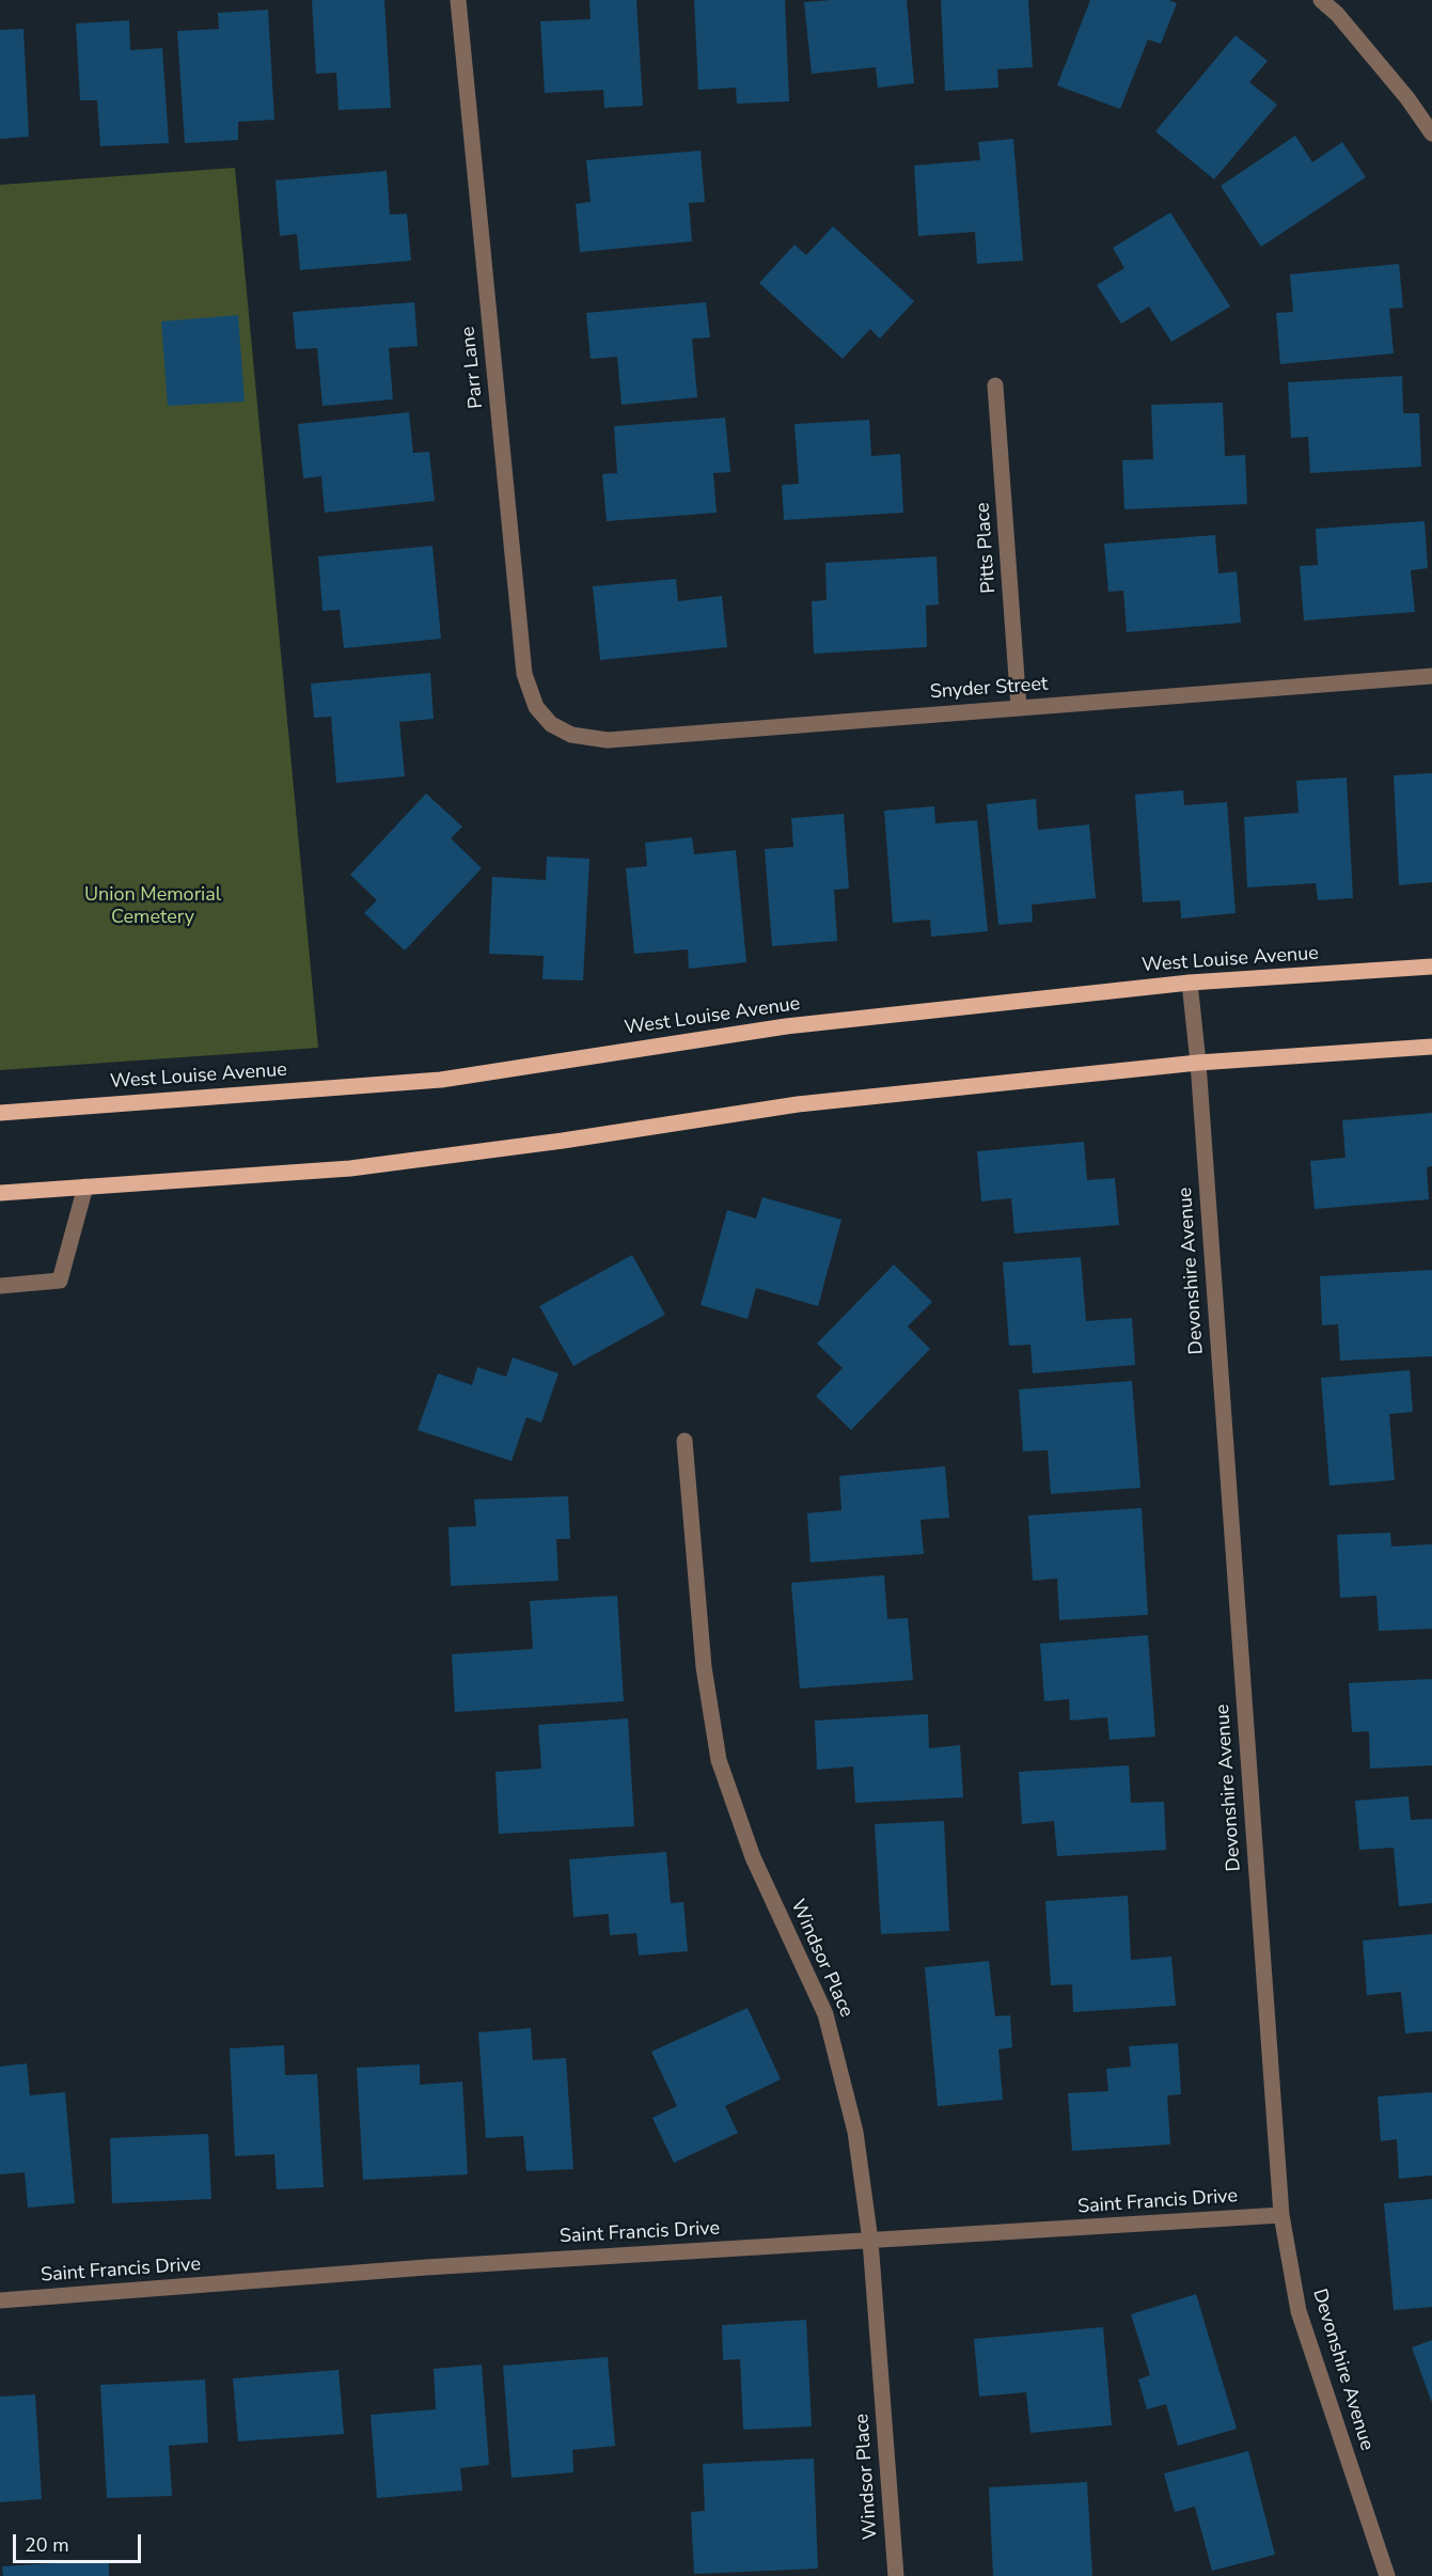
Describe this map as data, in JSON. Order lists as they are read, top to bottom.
{
  "streets": {
    "main road": ["West Louise Avenue"],
    "street": [
      "Parr Lane",
      "Pitts Place",
      "Snyder Street",
      "Devonshire Avenue",
      "Windsor Place",
      "Saint Francis Drive"
    ]
  },
  "crossings": [
    ["Parr Lane", "Snyder Street"],
    ["Pitts Place", "Snyder Street"],
    ["West Louise Avenue", "Devonshire Avenue"],
    ["Devonshire Avenue", "Saint Francis Drive"],
    ["Windsor Place", "Saint Francis Drive"]
  ],
  "parks": ["Union Memorial Cemetery"],
  "scale_bar": "20 m"
}
